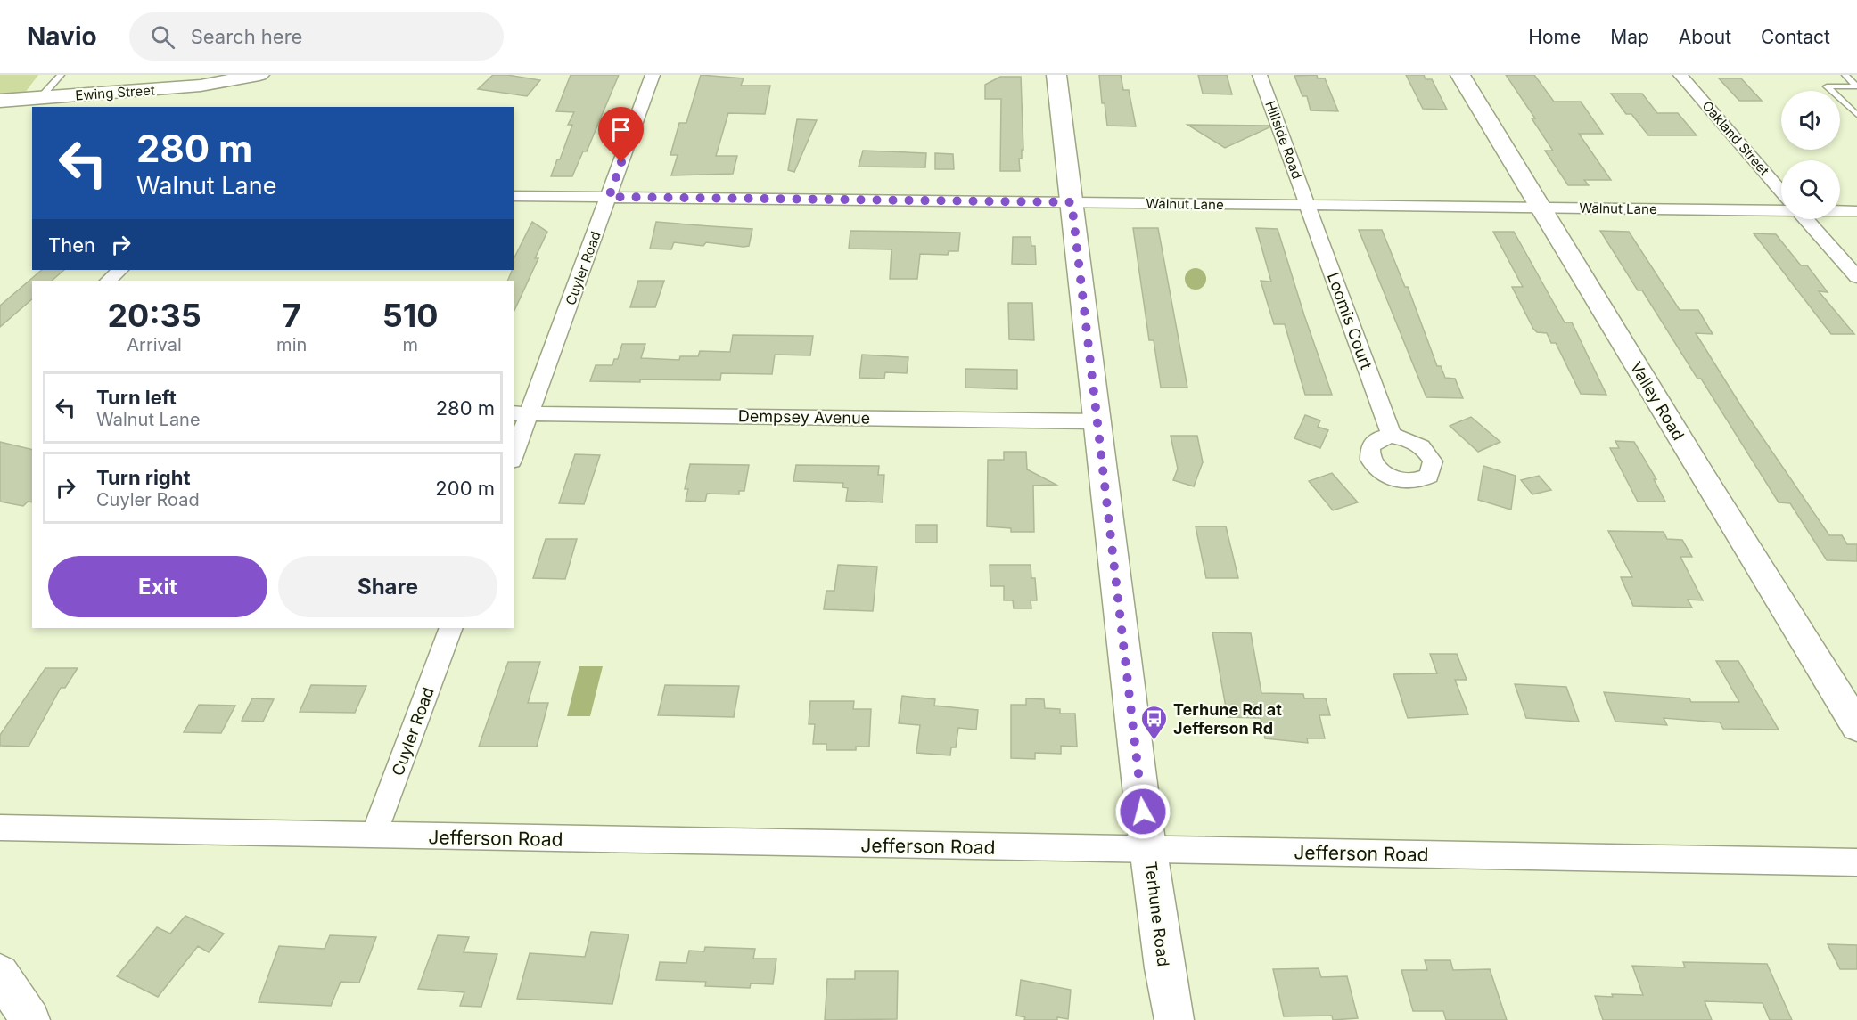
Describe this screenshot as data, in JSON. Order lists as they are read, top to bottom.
{
  "streets": {
    "street": [
      "Ewing Street",
      "Oakland Street",
      "Hillside Road",
      "Walnut Lane",
      "Cuyler Road",
      "Loomis Court",
      "Valley Road",
      "Dempsey Avenue",
      "Jefferson Road",
      "Terhune Road"
    ]
  },
  "crossings": [
    ["Hillside Road", "Walnut Lane"],
    ["Hillside Road", "Loomis Court"],
    ["Walnut Lane", "Cuyler Road"],
    ["Walnut Lane", "Loomis Court"],
    ["Walnut Lane", "Valley Road"],
    ["Walnut Lane", "Terhune Road"],
    ["Cuyler Road", "Dempsey Avenue"],
    ["Cuyler Road", "Jefferson Road"],
    ["Dempsey Avenue", "Terhune Road"],
    ["Jefferson Road", "Terhune Road"]
  ],
  "places": {
    "bus stop": ["Terhune Rd at Jefferson Rd"]
  },
  "page": {
    "header": "Navio",
    "search": "Search here",
    "nav": [
      "Home",
      "Map",
      "About",
      "Contact"
    ],
    "turn": ["280 m", "Walnut Lane"],
    "then": "Then",
    "eta": [
      "20:35",
      "Arrival",
      "7",
      "min",
      "510",
      "m"
    ],
    "list": [
      {
        "name": "Turn left",
        "note": "Walnut Lane",
        "value": "280 m"
      },
      {
        "name": "Turn right",
        "note": "Cuyler Road",
        "value": "200 m"
      }
    ],
    "buttons": ["Exit", "Share"]
  }
}
